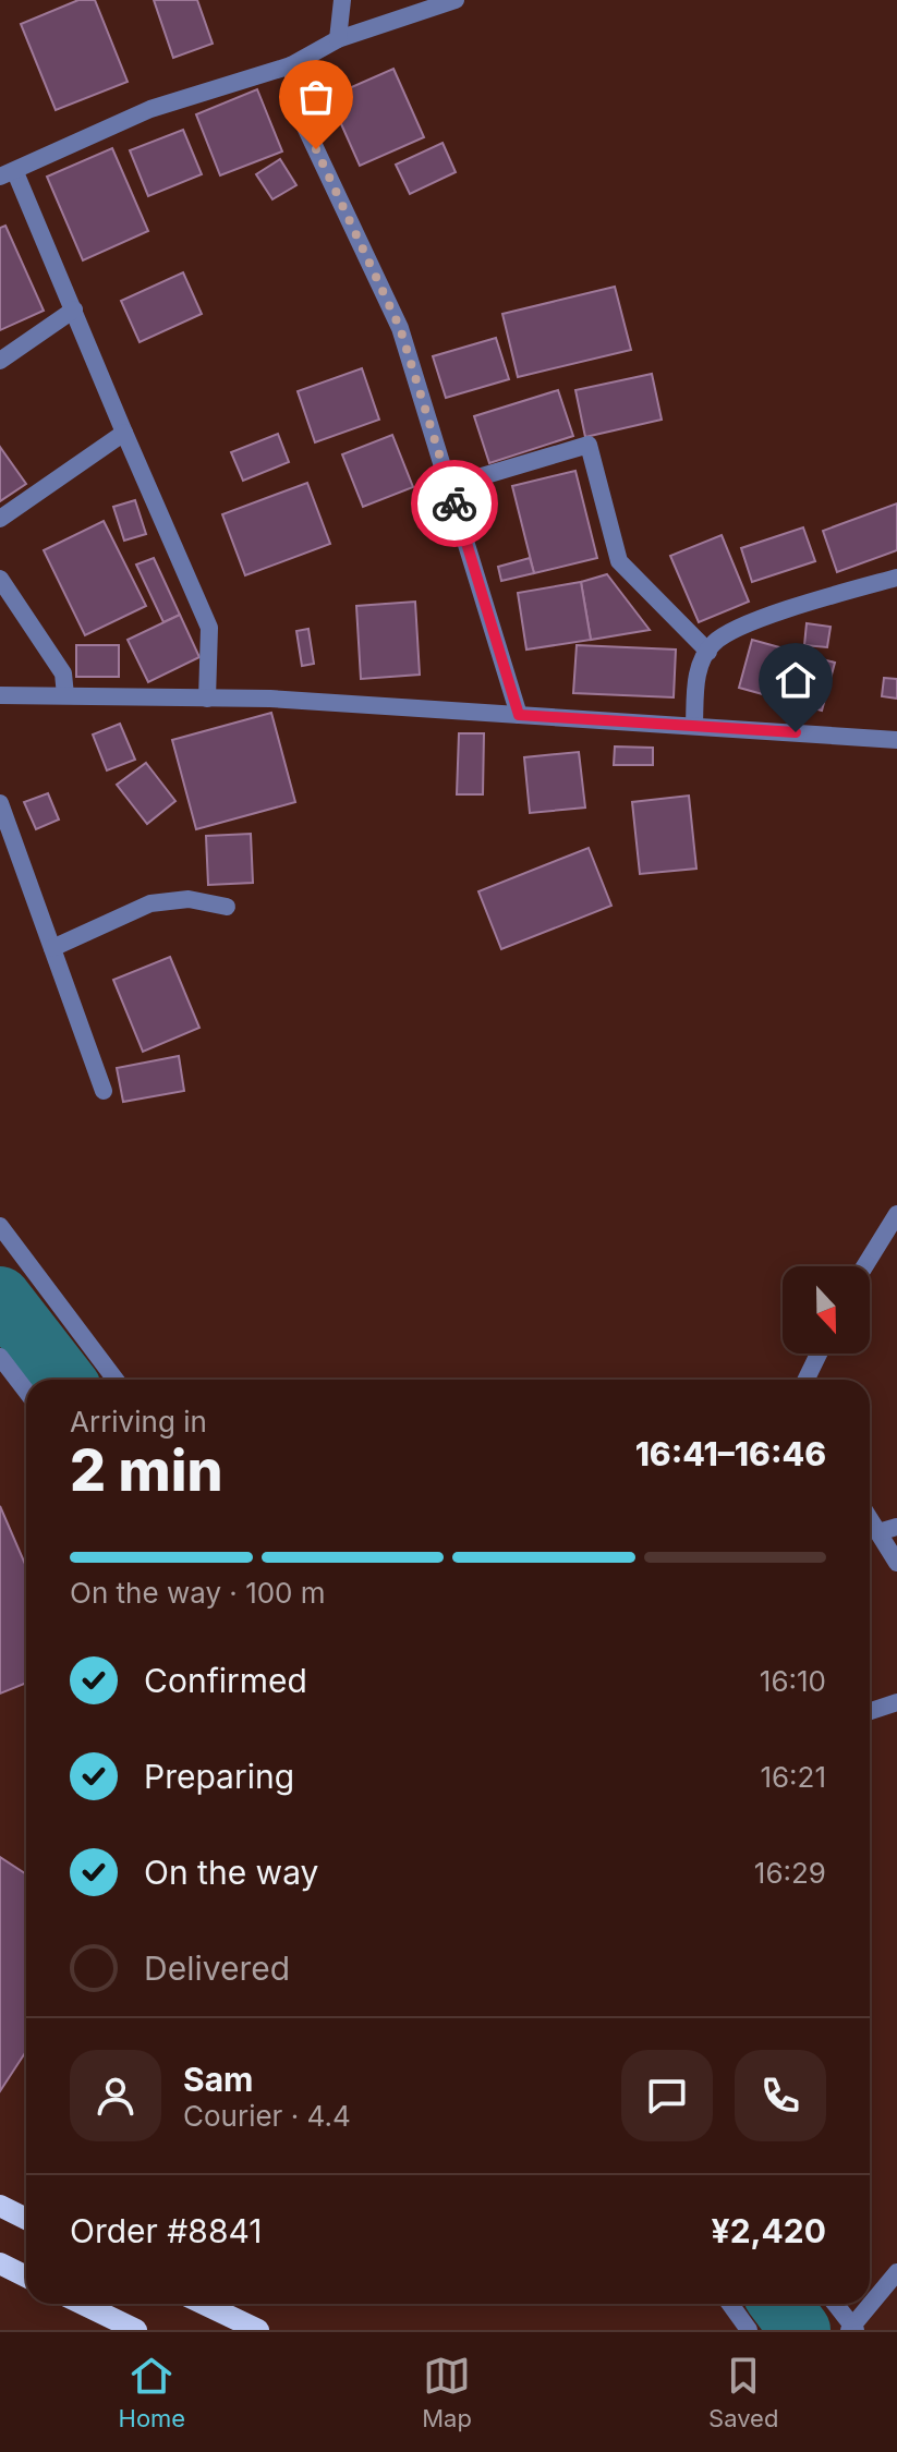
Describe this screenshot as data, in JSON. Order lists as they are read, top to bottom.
{
  "north": "bottom",
  "page": {
    "heading": ["2 min", "Arriving in", "16:41–16:46"],
    "panel": [
      "Sam",
      "Courier · 4.4",
      "Order #8841",
      "¥2,420"
    ],
    "bar": "On the way · 100 m",
    "list": [
      ["Confirmed", "16:10"],
      ["Preparing", "16:21"],
      ["On the way", "16:29"],
      "Delivered"
    ],
    "tabs": ["Home", "Map", "Saved"]
  }
}
